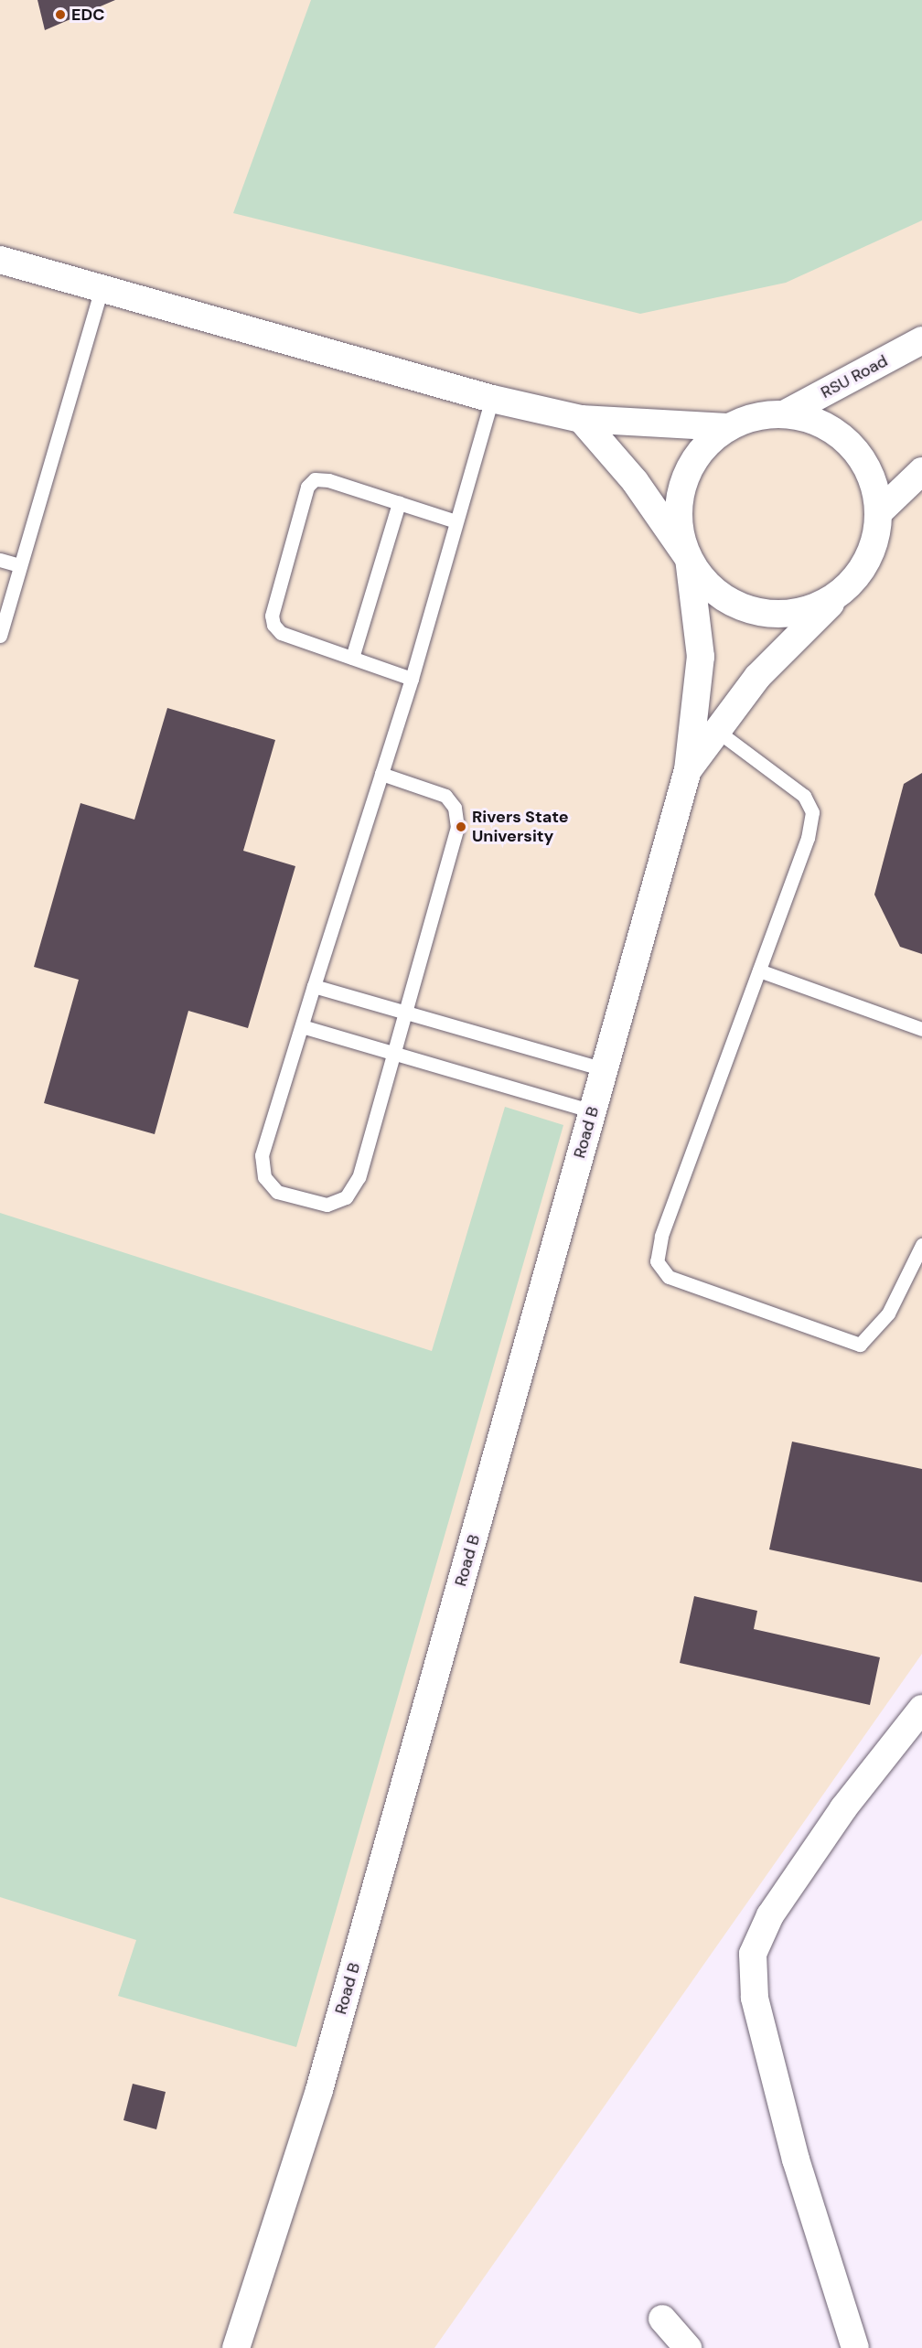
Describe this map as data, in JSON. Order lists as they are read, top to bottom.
{
  "streets": {
    "street": ["RSU Road", "Road B"]
  },
  "places": ["EDC", "Rivers State University"]
}
